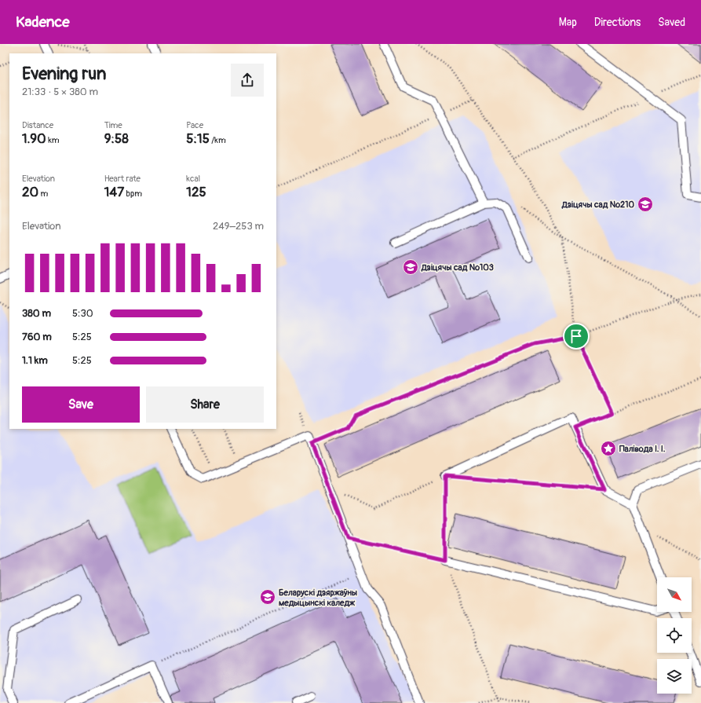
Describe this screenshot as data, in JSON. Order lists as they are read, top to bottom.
{
  "places": {
    "school or university": ["Дзіцячы сад №210", "Дзіцячы сад №103", "Беларускі дзяржаўны медыцынскі каледж"],
    "place": ["Палівода І. І."]
  },
  "north": "bottom right",
  "page": {
    "header": "Kadence",
    "nav": ["Map", "Directions", "Saved"],
    "heading": ["Evening run", "21:33 · 5 × 380 m"],
    "stats": [
      ["Distance", "1.90 km"],
      ["Time", "9:58"],
      ["Pace", "5:15 /km"],
      ["Elevation", "20 m"],
      ["Heart rate", "147 bpm"],
      ["kcal", "125"]
    ],
    "chart": ["Elevation", "249–253 m"],
    "list": [
      {
        "name": "380 m",
        "note": "5:30"
      },
      {
        "name": "760 m",
        "note": "5:25"
      },
      {
        "name": "1.1 km",
        "note": "5:25"
      }
    ],
    "buttons": ["Save", "Share"]
  }
}
